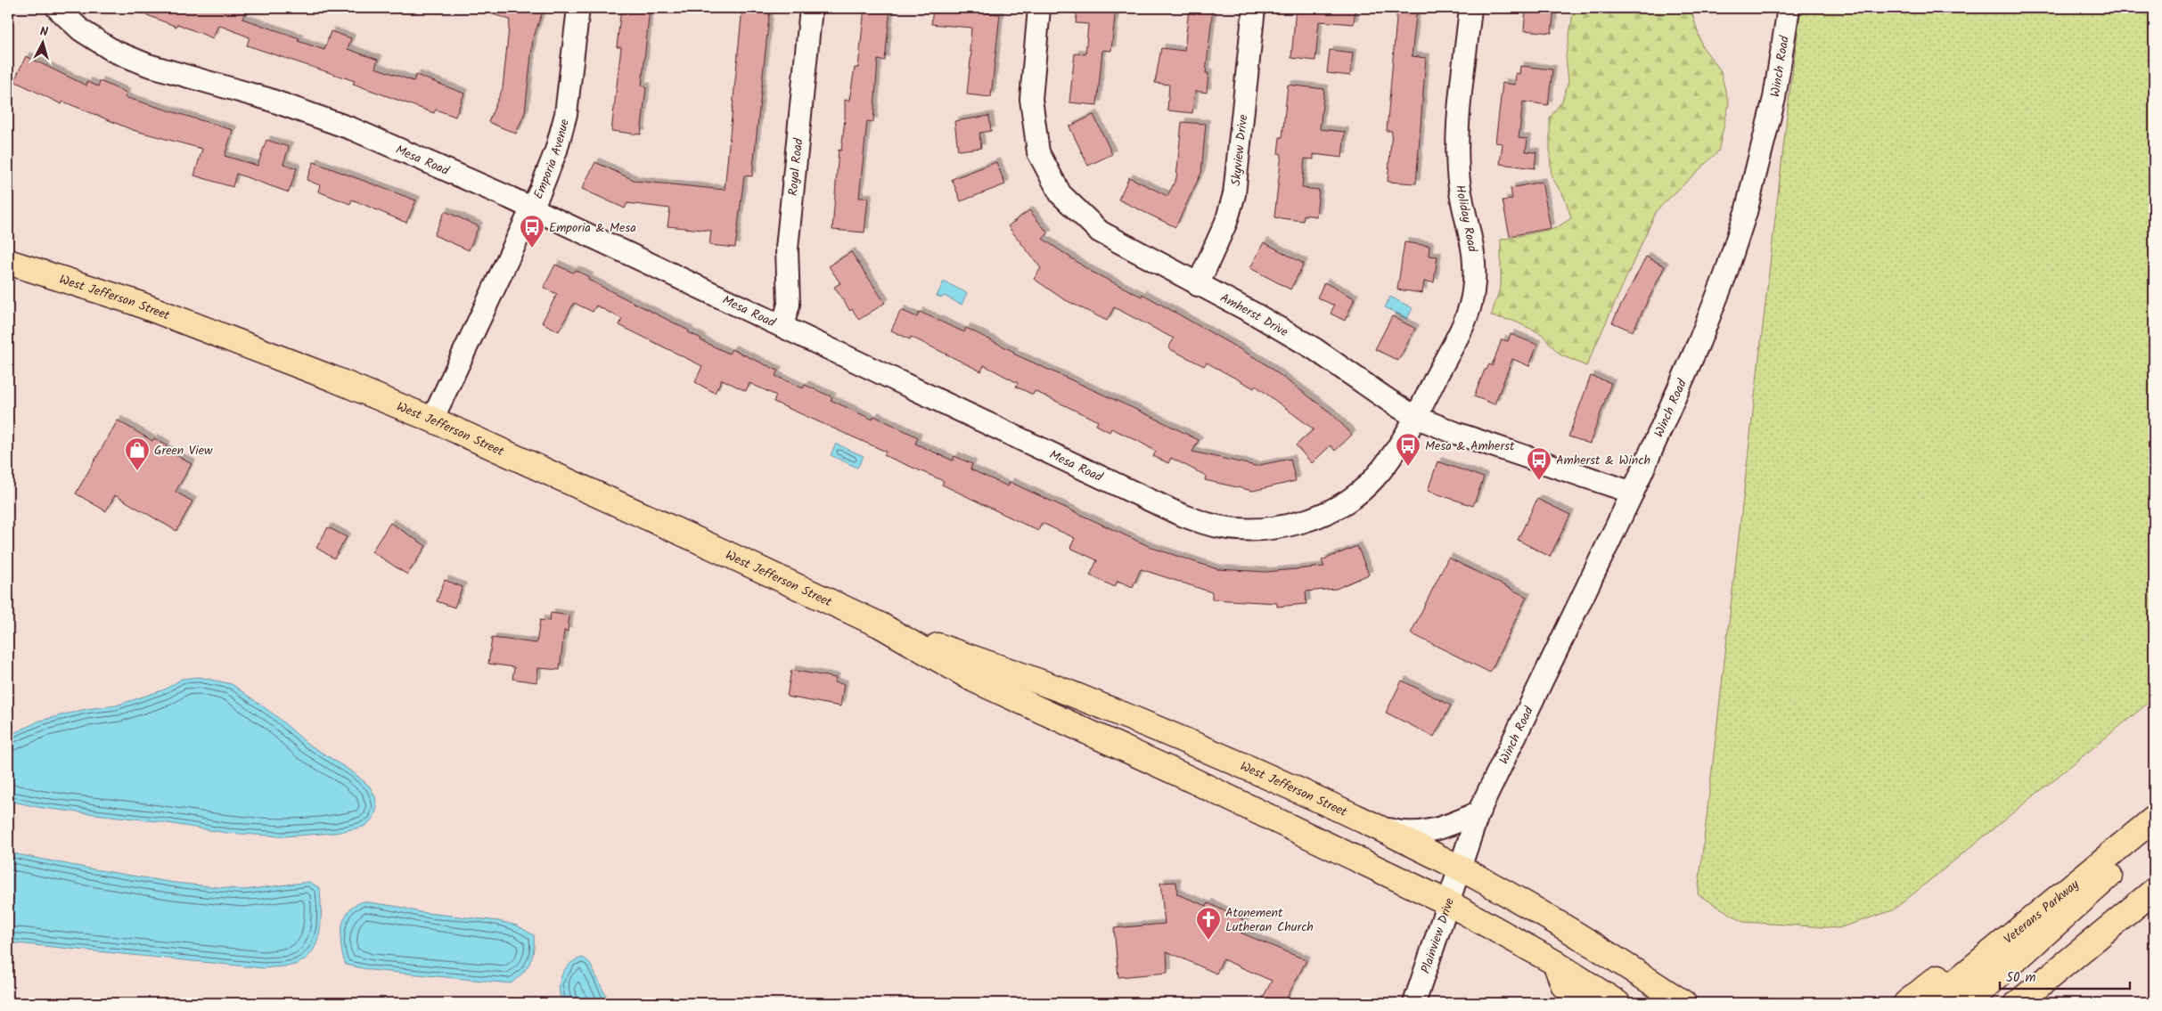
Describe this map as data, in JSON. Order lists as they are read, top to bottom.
{
  "streets": {
    "main road": ["West Jefferson Street", "Veterans Parkway"],
    "street": [
      "Winch Road",
      "Skyview Drive",
      "Emporia Avenue",
      "Mesa Road",
      "Royal Road",
      "Holiday Road",
      "Amherst Drive",
      "Plainview Drive"
    ]
  },
  "crossings": [
    ["Winch Road", "West Jefferson Street"],
    ["Winch Road", "Amherst Drive"],
    ["Winch Road", "Plainview Drive"],
    ["Skyview Drive", "Amherst Drive"],
    ["Emporia Avenue", "Mesa Road"],
    ["Emporia Avenue", "West Jefferson Street"],
    ["Mesa Road", "Royal Road"],
    ["Mesa Road", "Holiday Road"],
    ["Mesa Road", "Amherst Drive"],
    ["Holiday Road", "Amherst Drive"],
    ["West Jefferson Street", "Plainview Drive"]
  ],
  "places": {
    "bus stop": ["Emporia & Mesa", "Mesa & Amherst", "Amherst & Winch"],
    "shop": ["Green View"],
    "church": ["Atonement Lutheran Church"]
  },
  "scale_bar": "50 m",
  "north": "top"
}
